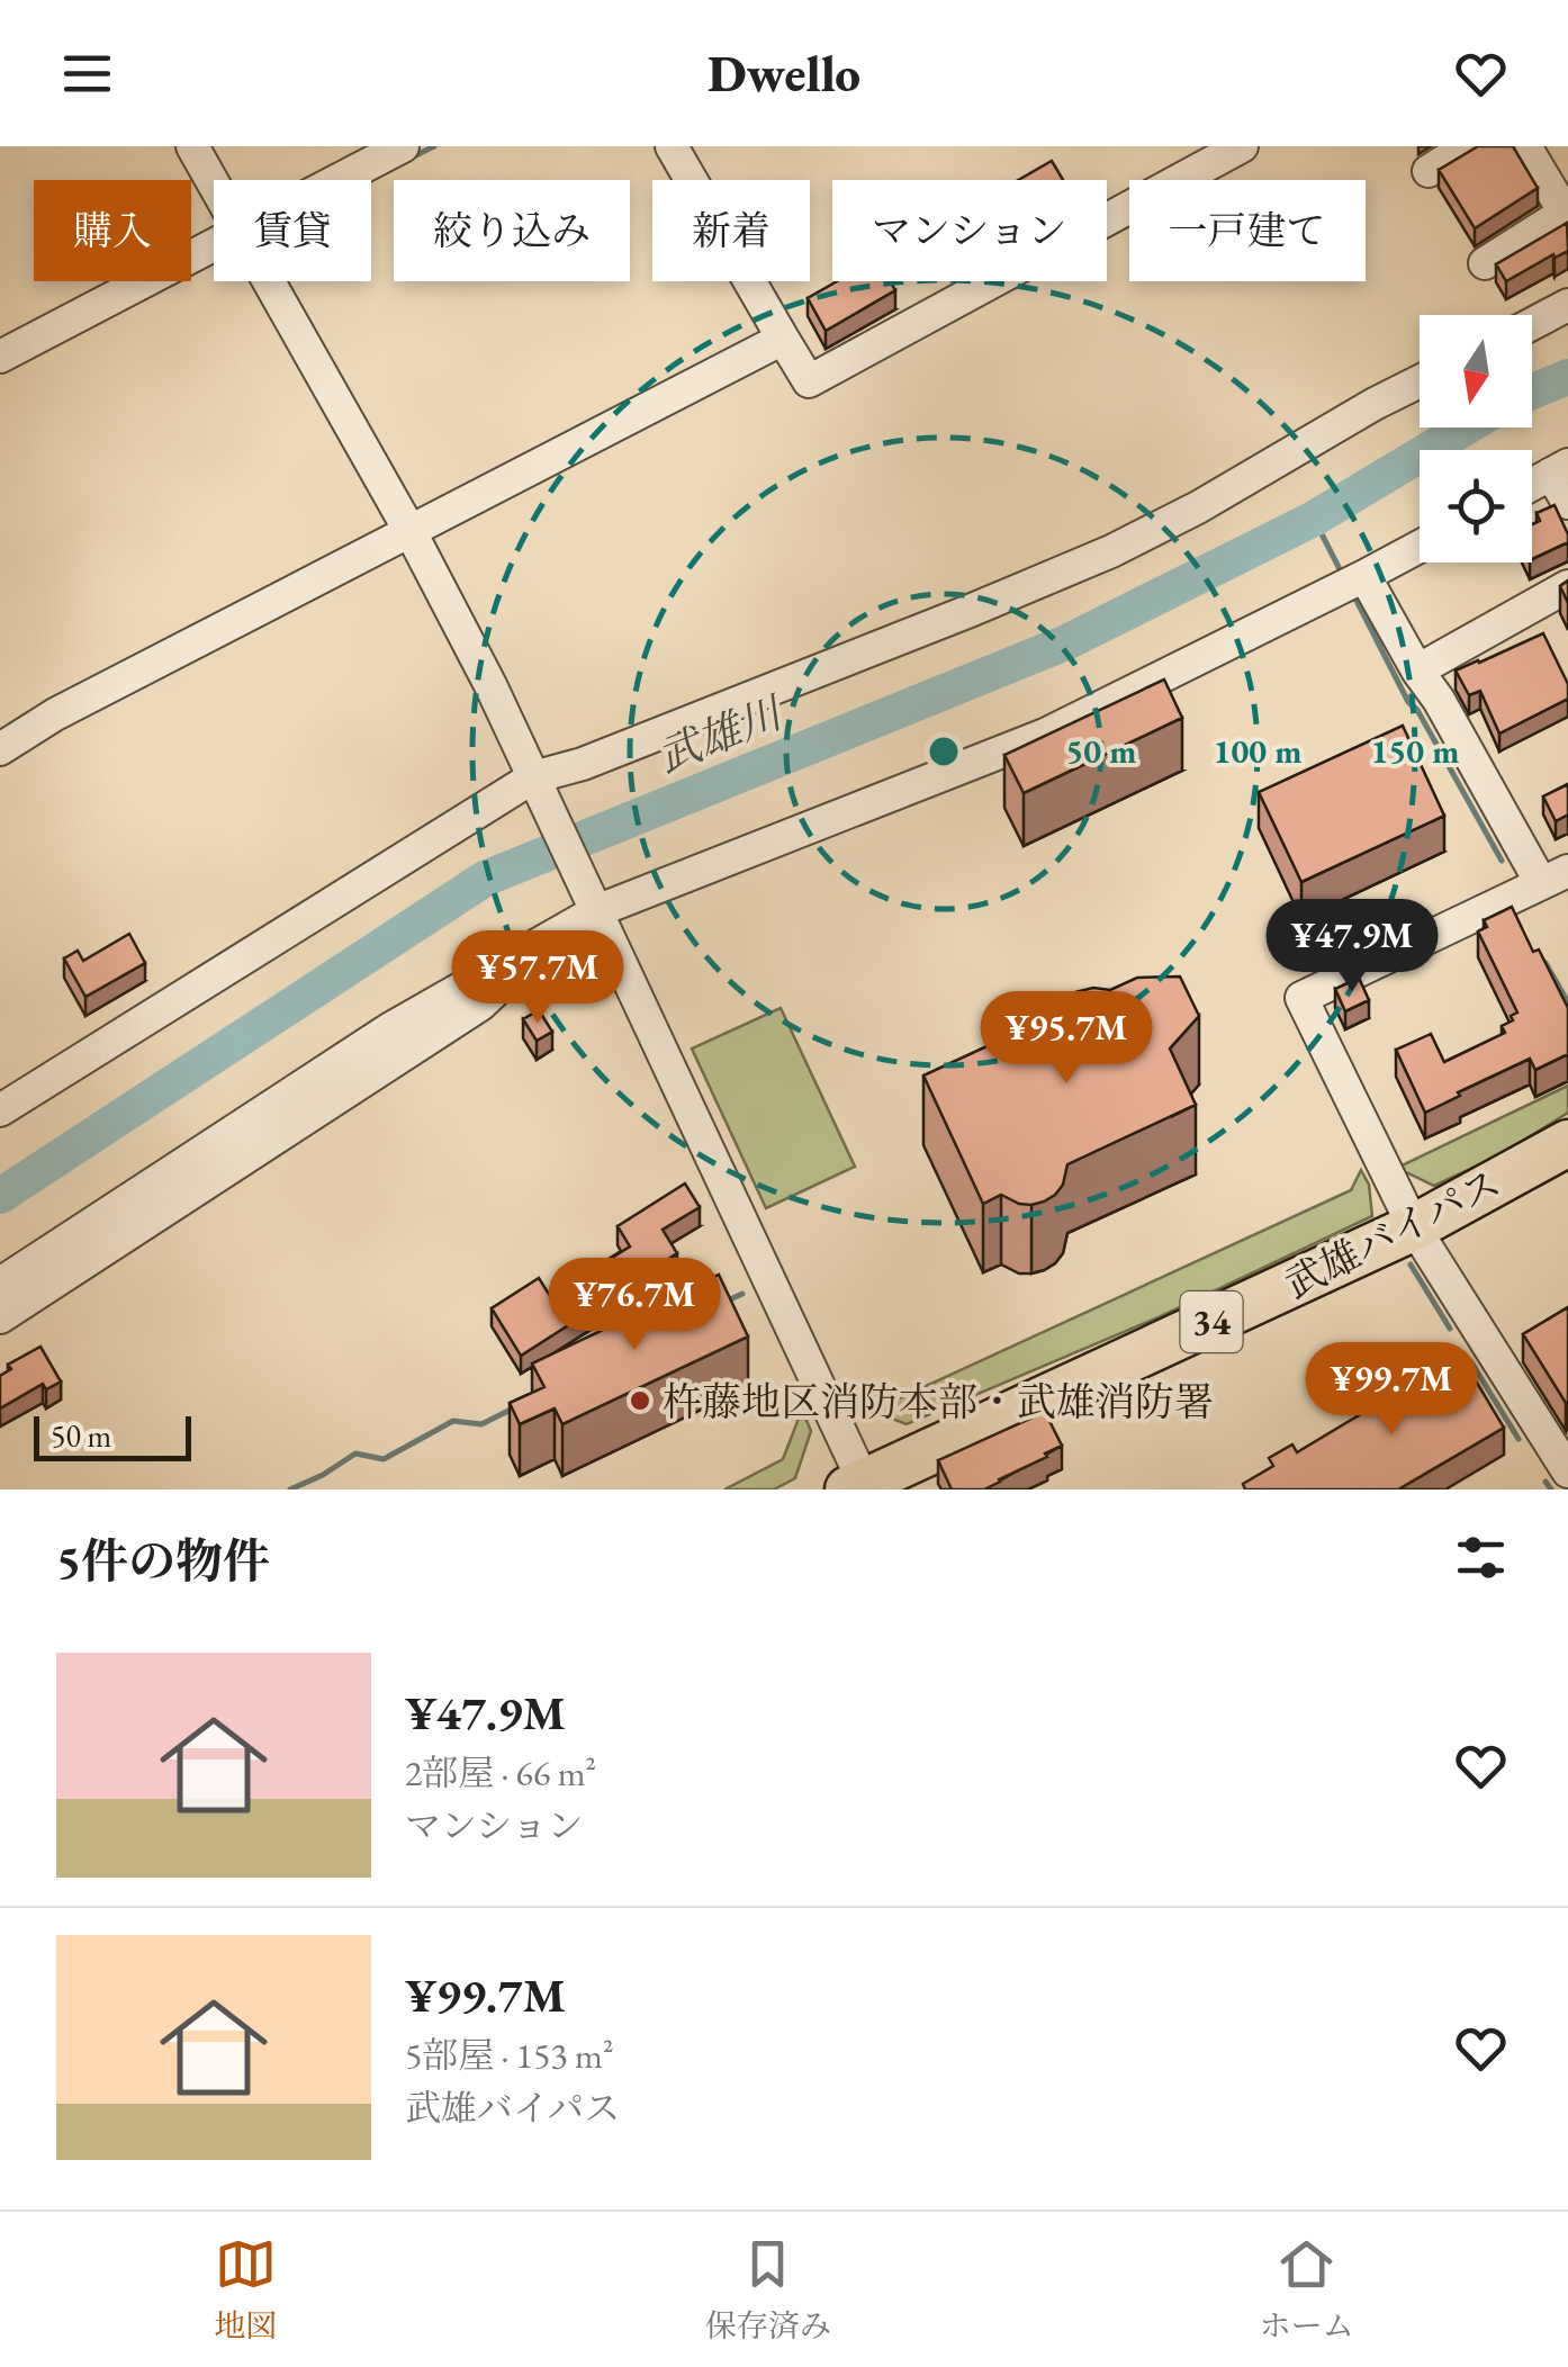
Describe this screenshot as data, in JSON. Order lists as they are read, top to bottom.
{
  "streets": {
    "highway": ["武雄バイパス", "34"]
  },
  "water": ["武雄川"],
  "places": ["杵藤地区消防本部・武雄消防署"],
  "scale_bar": "50 m",
  "north": "bottom",
  "page": {
    "header": "Dwello",
    "chip": [
      "購入",
      "賃貸",
      "絞り込み",
      "新着",
      "マンション",
      "一戸建て"
    ],
    "price": [
      "¥47.9M",
      "¥57.7M",
      "¥95.7M",
      "¥76.7M",
      "¥99.7M"
    ],
    "scale": "50 m",
    "heading": "5件の物件",
    "list": [
      {
        "name": "¥47.9M",
        "note": "2部屋 · 66 m² · マンション"
      },
      {
        "name": "¥99.7M",
        "note": "5部屋 · 153 m² · 武雄バイパス"
      }
    ],
    "tabs": ["地図", "保存済み", "ホーム"]
  },
  "rings": ["50 m", "100 m", "150 m"]
}
